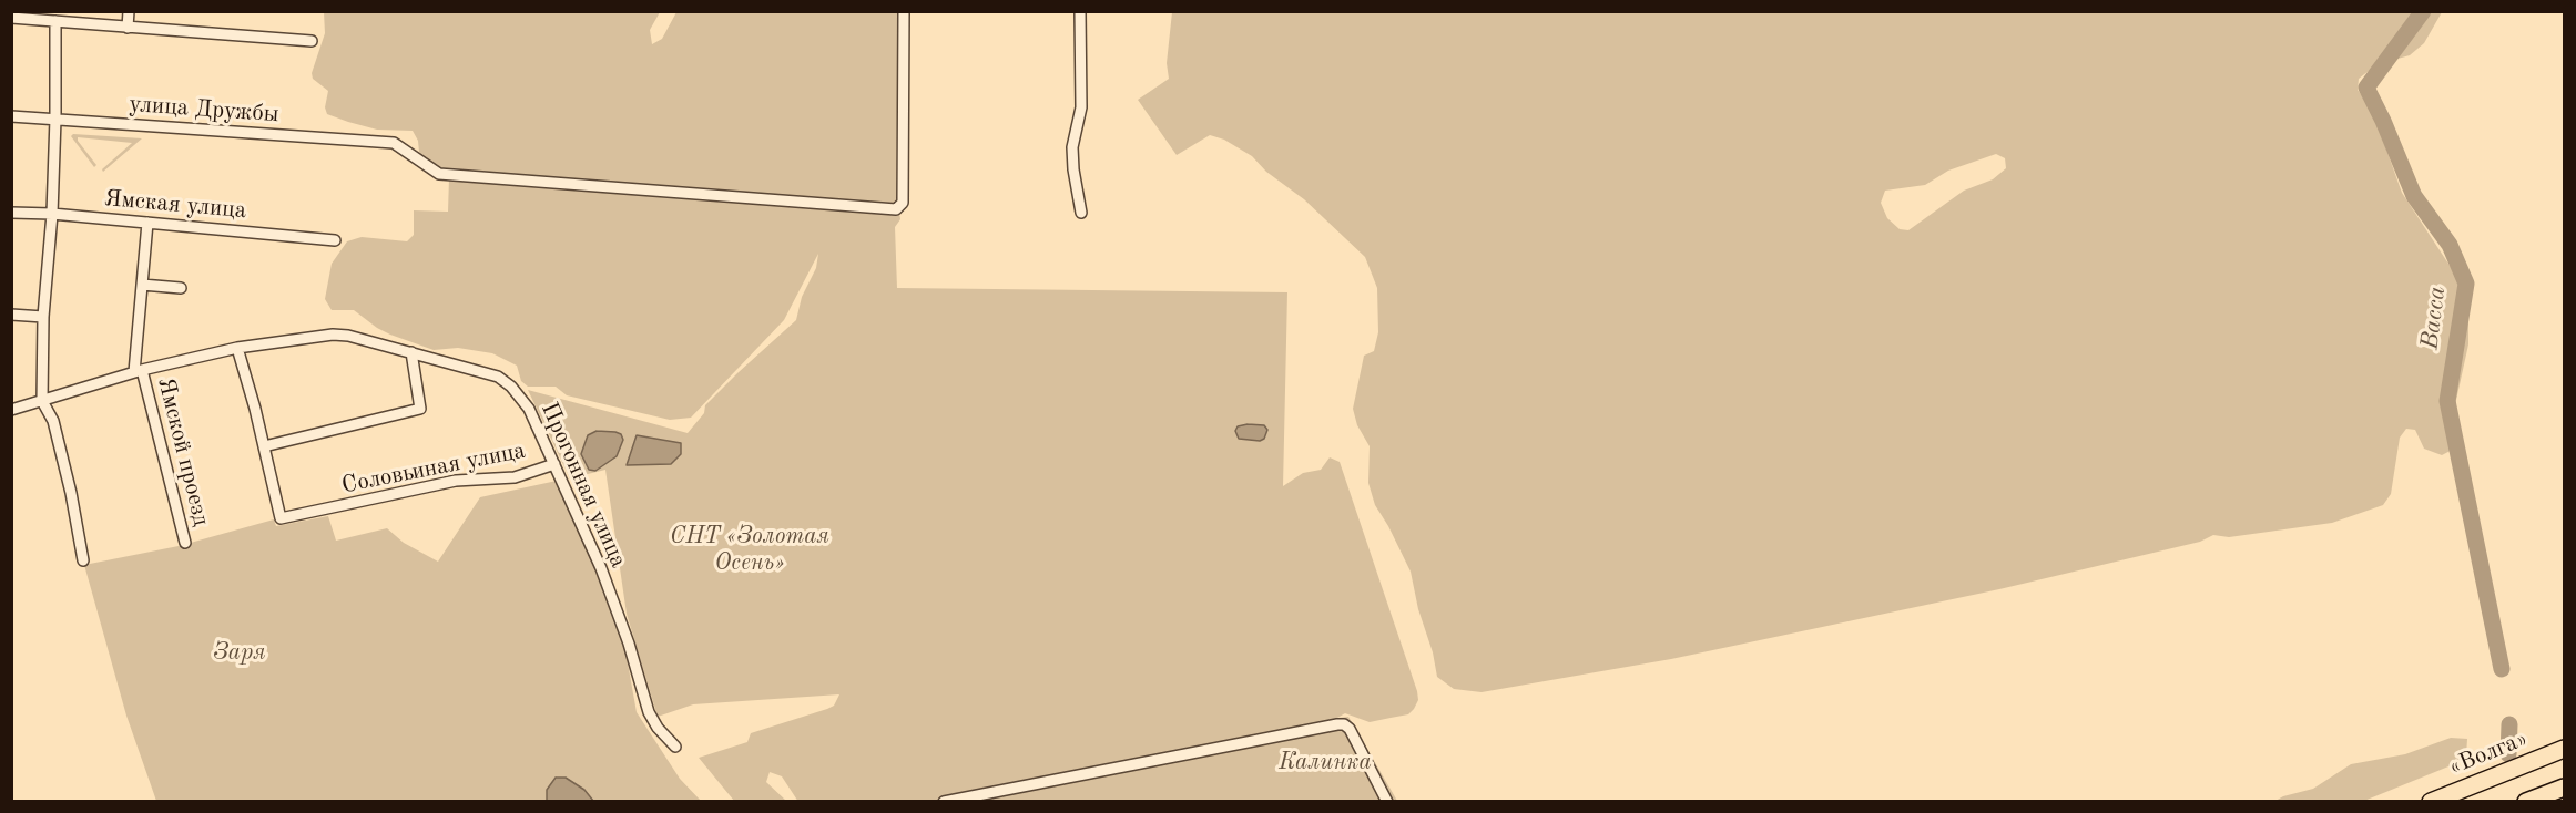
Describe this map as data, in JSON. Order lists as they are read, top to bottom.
{
  "streets": {
    "highway": ["«Волга»"],
    "street": [
      "улица Дружбы",
      "Ямская улица",
      "Ямской проезд",
      "Соловьиная улица",
      "Прогонная улица"
    ]
  },
  "crossings": [
    ["Ямская улица", "Ямской проезд"],
    ["Ямской проезд", "Прогонная улица"],
    ["Соловьиная улица", "Прогонная улица"]
  ],
  "water": ["Васса"],
  "parks": ["СНТ «Золотая Осень»", "Заря", "Калинка"]
}
